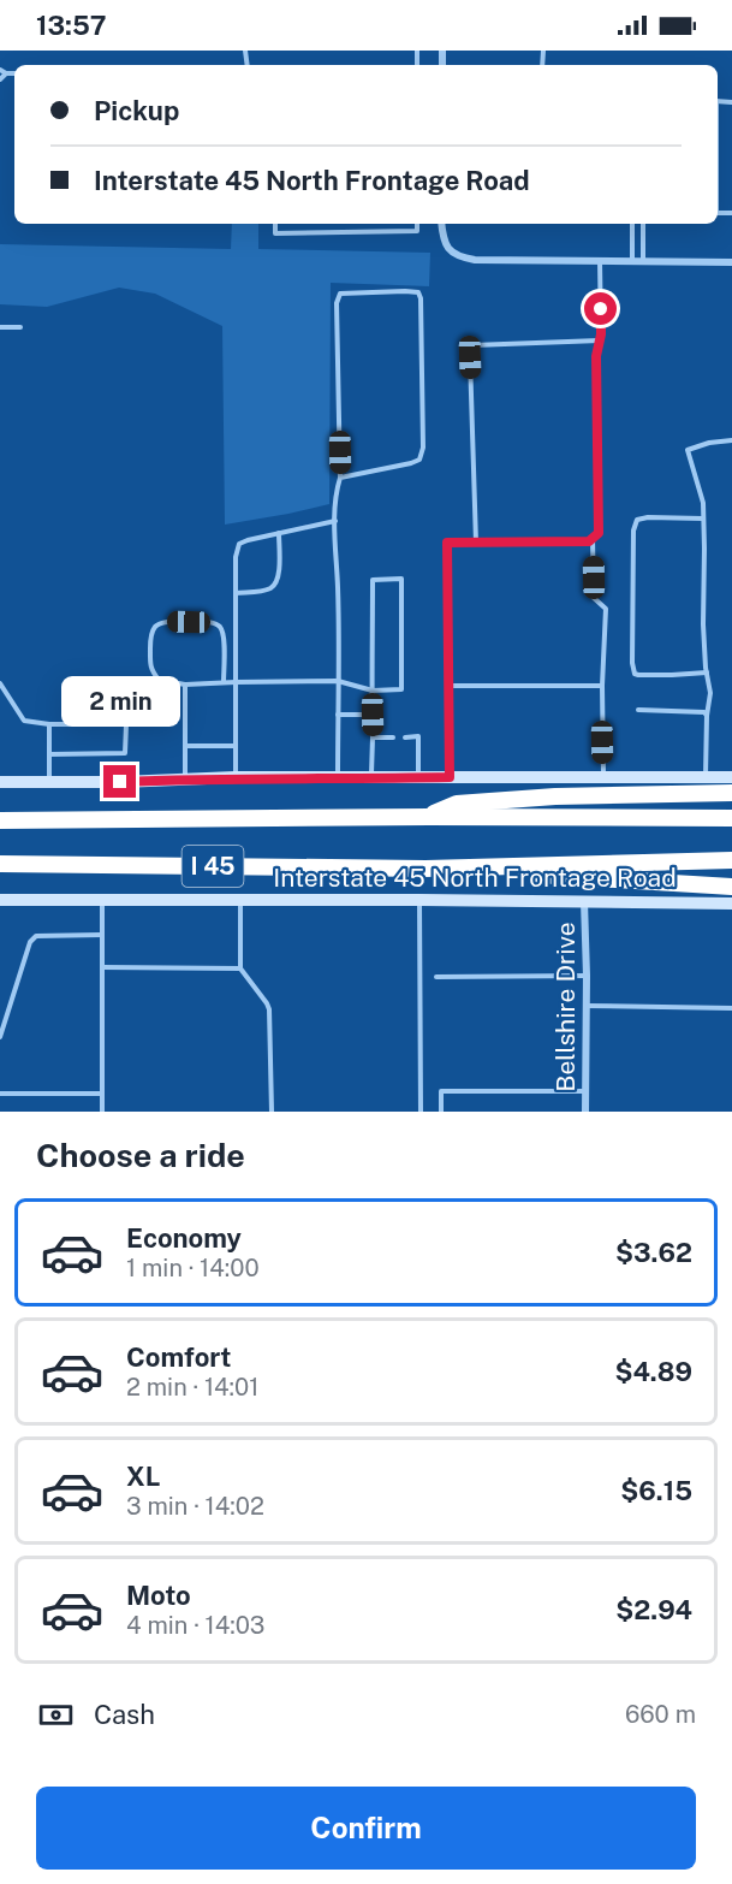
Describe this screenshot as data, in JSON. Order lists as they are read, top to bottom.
{
  "streets": {
    "highway": ["I 45"],
    "main road": ["Interstate 45 North Frontage Road"],
    "street": ["Bellshire Drive"]
  },
  "crossings": [
    ["Interstate 45 North Frontage Road", "Bellshire Drive"]
  ],
  "page": {
    "status": "13:57",
    "banner": ["Pickup", "Interstate 45 North Frontage Road"],
    "bubble": "2 min",
    "heading": "Choose a ride",
    "list": [
      {
        "name": "Economy",
        "note": "1 min · 14:00",
        "value": "$3.62"
      },
      {
        "name": "Comfort",
        "note": "2 min · 14:01",
        "value": "$4.89"
      },
      {
        "name": "XL",
        "note": "3 min · 14:02",
        "value": "$6.15"
      },
      {
        "name": "Moto",
        "note": "4 min · 14:03",
        "value": "$2.94"
      }
    ],
    "pay": ["Cash", "660 m"],
    "buttons": "Confirm"
  }
}
